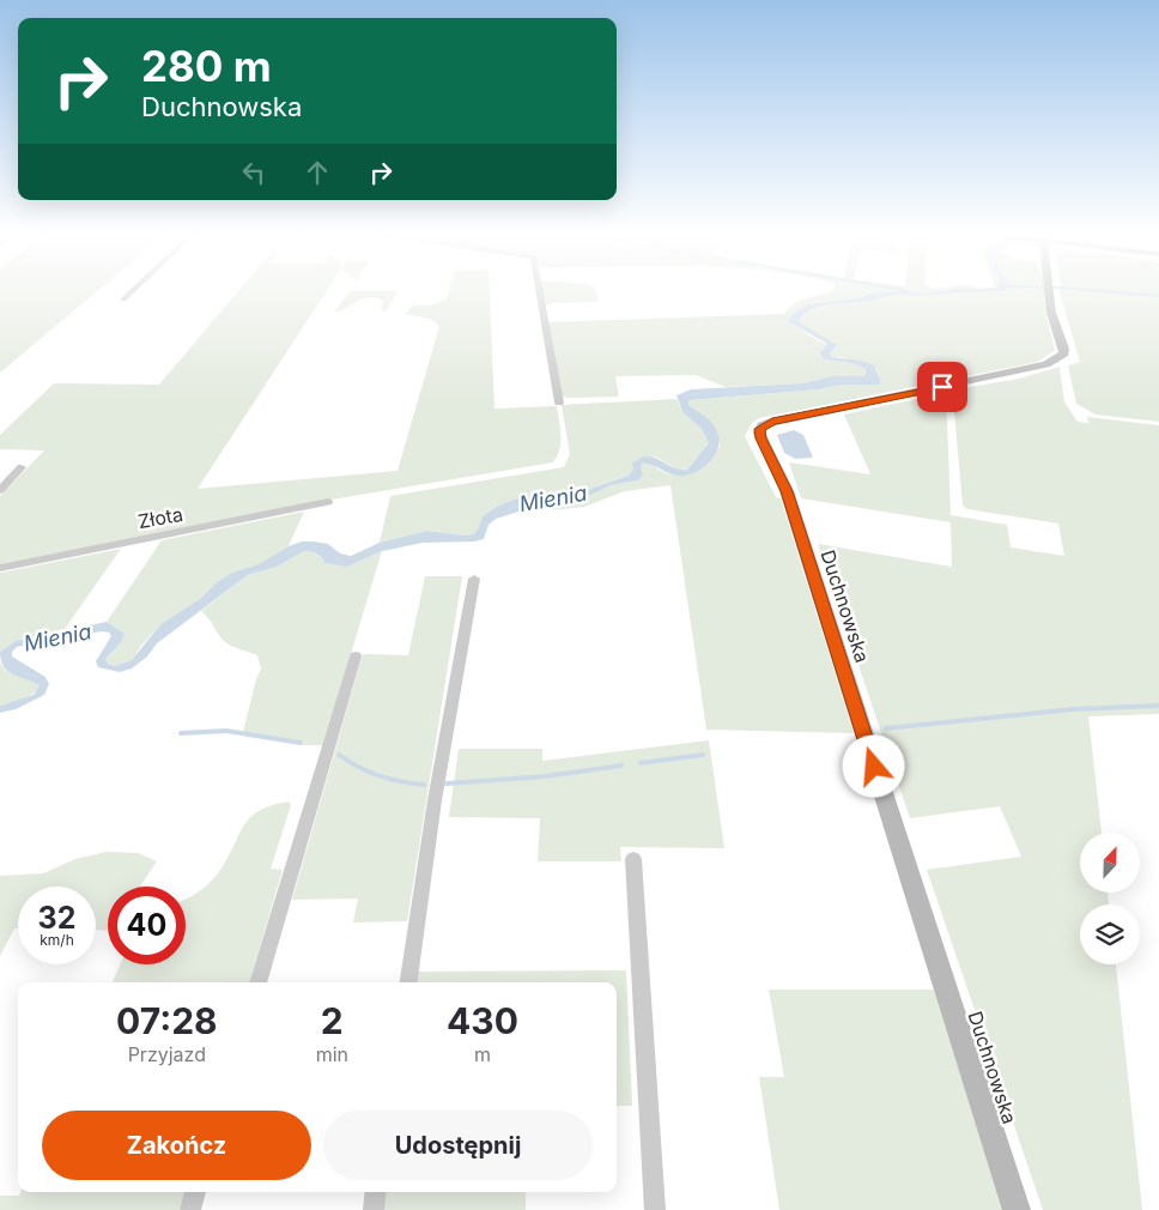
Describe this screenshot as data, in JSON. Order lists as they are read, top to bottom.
{
  "streets": {
    "street": ["Złota", "Duchnowska"]
  },
  "water": ["Mienia"],
  "north": "top",
  "page": {
    "turn": ["280 m", "Duchnowska"],
    "speed": "32 km/h",
    "limit": "40",
    "eta": [
      "07:28",
      "Przyjazd",
      "2",
      "min",
      "430",
      "m"
    ],
    "buttons": ["Zakończ", "Udostępnij"]
  }
}
